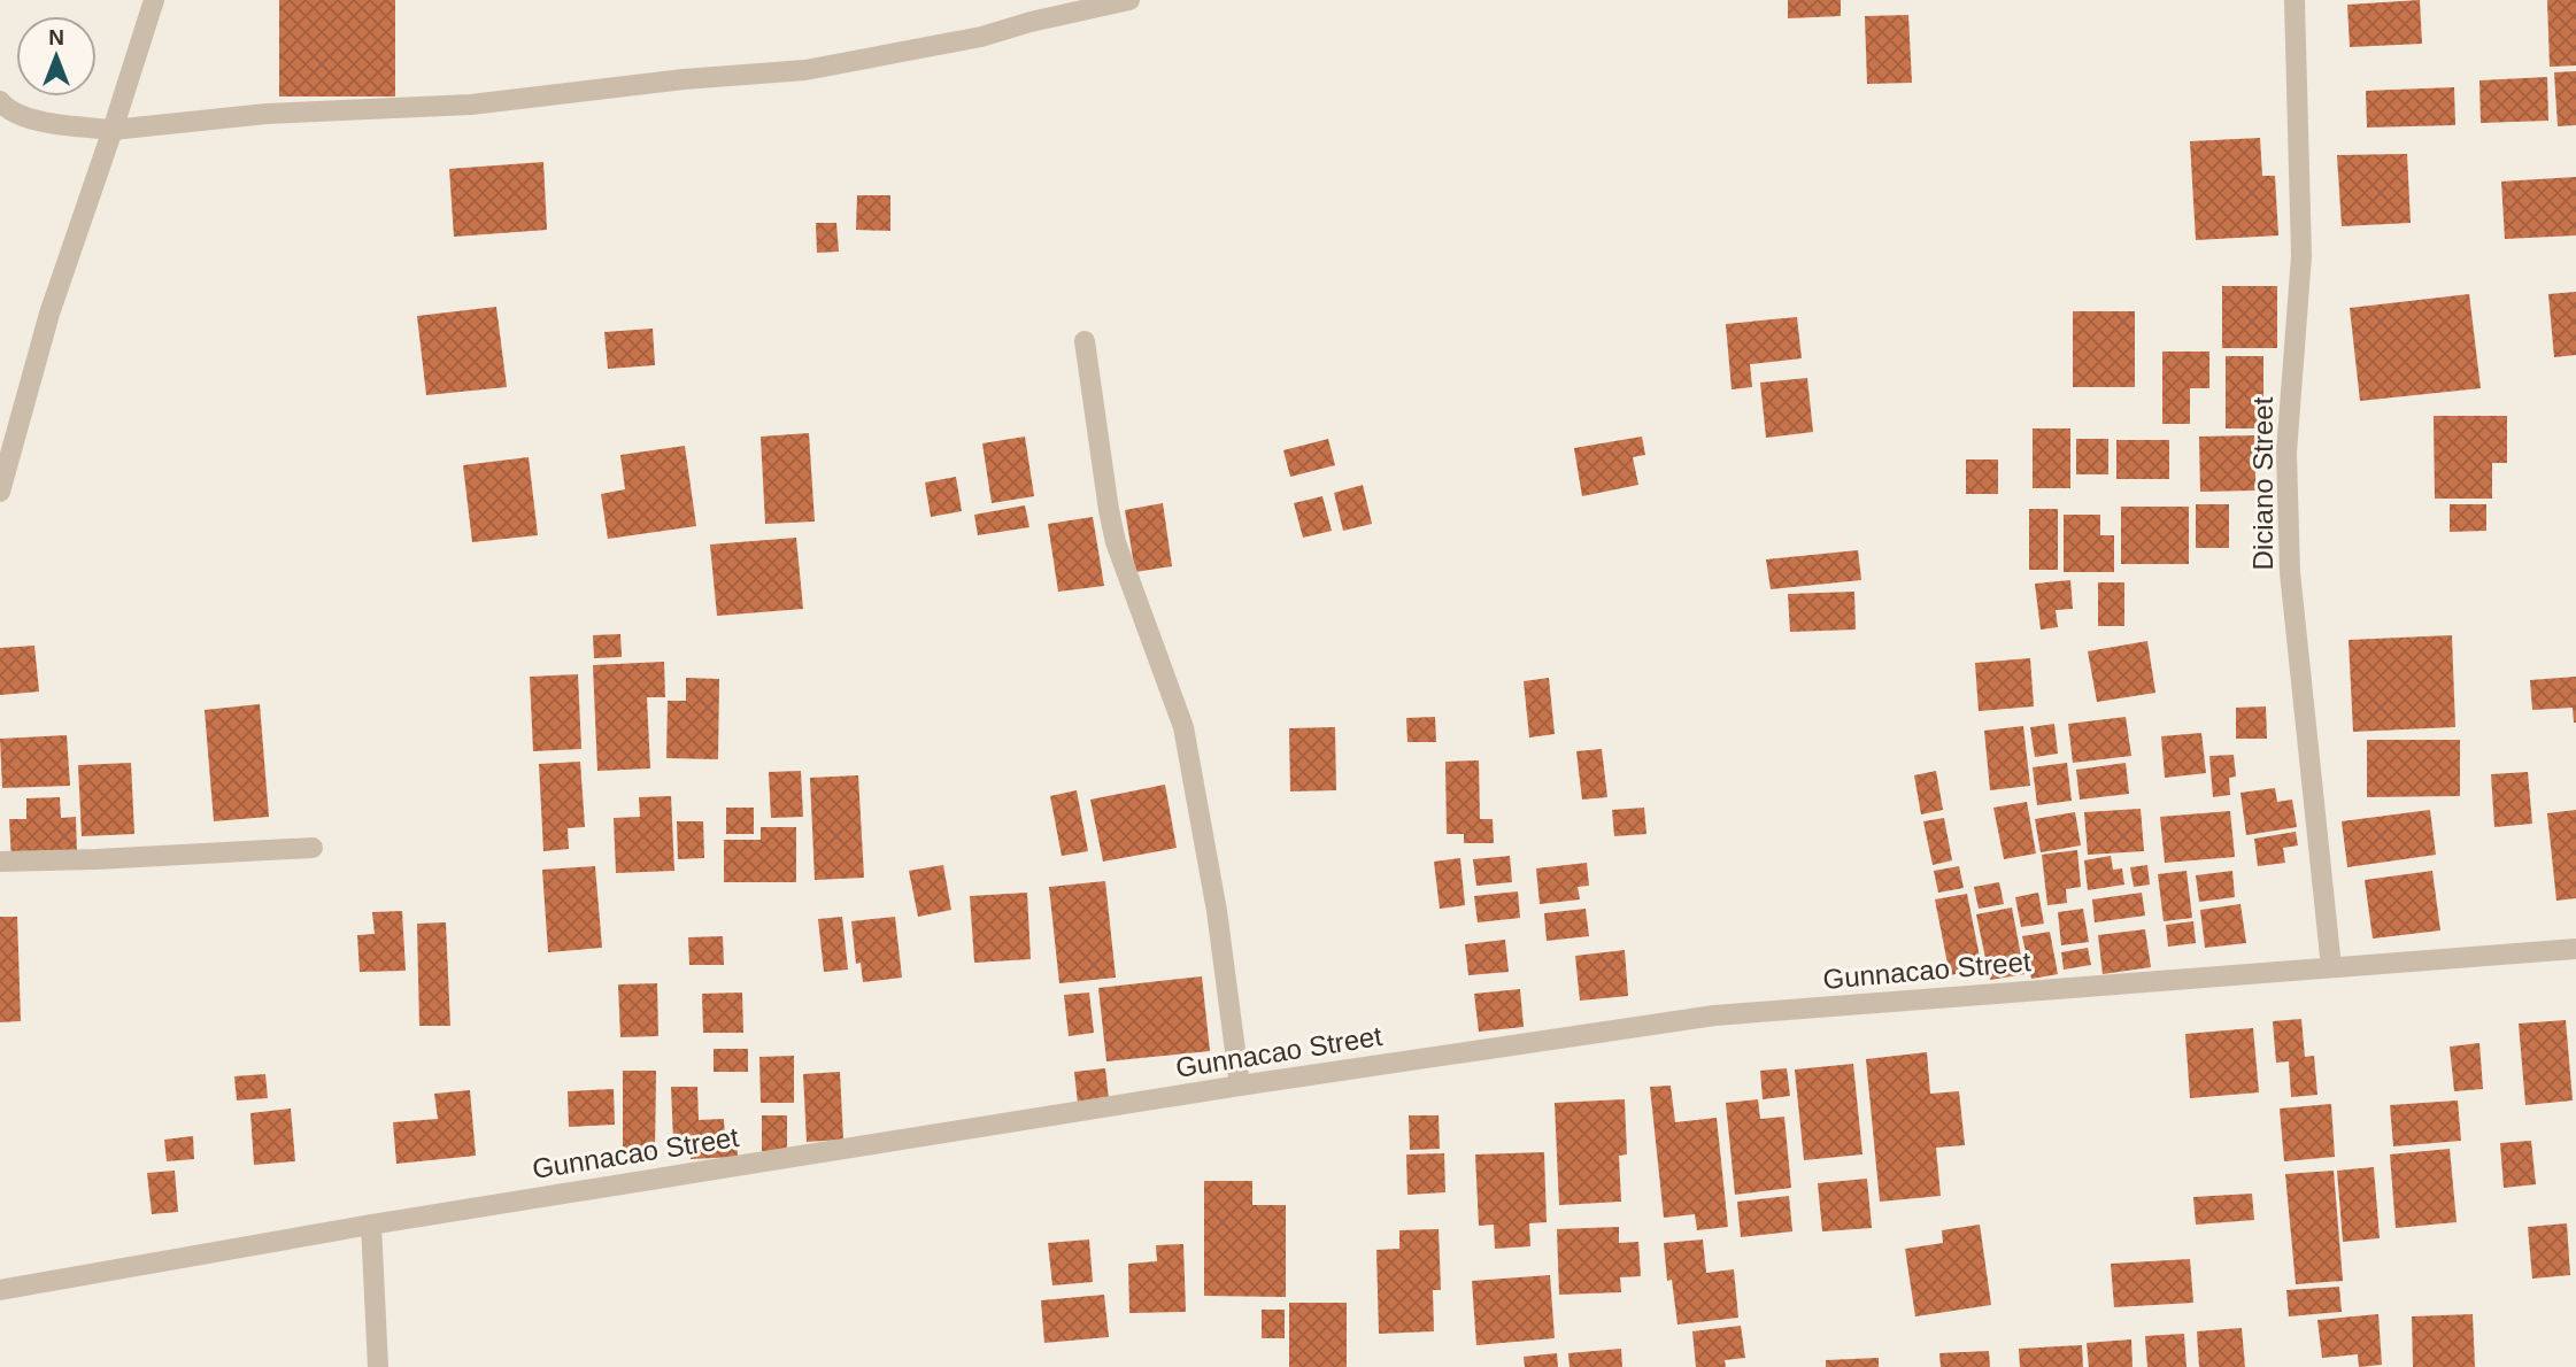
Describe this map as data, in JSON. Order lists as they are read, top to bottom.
{
  "streets": {
    "street": ["Diciano Street", "Gunnacao Street"]
  },
  "crossings": [
    ["Diciano Street", "Gunnacao Street"]
  ],
  "north": "top"
}
